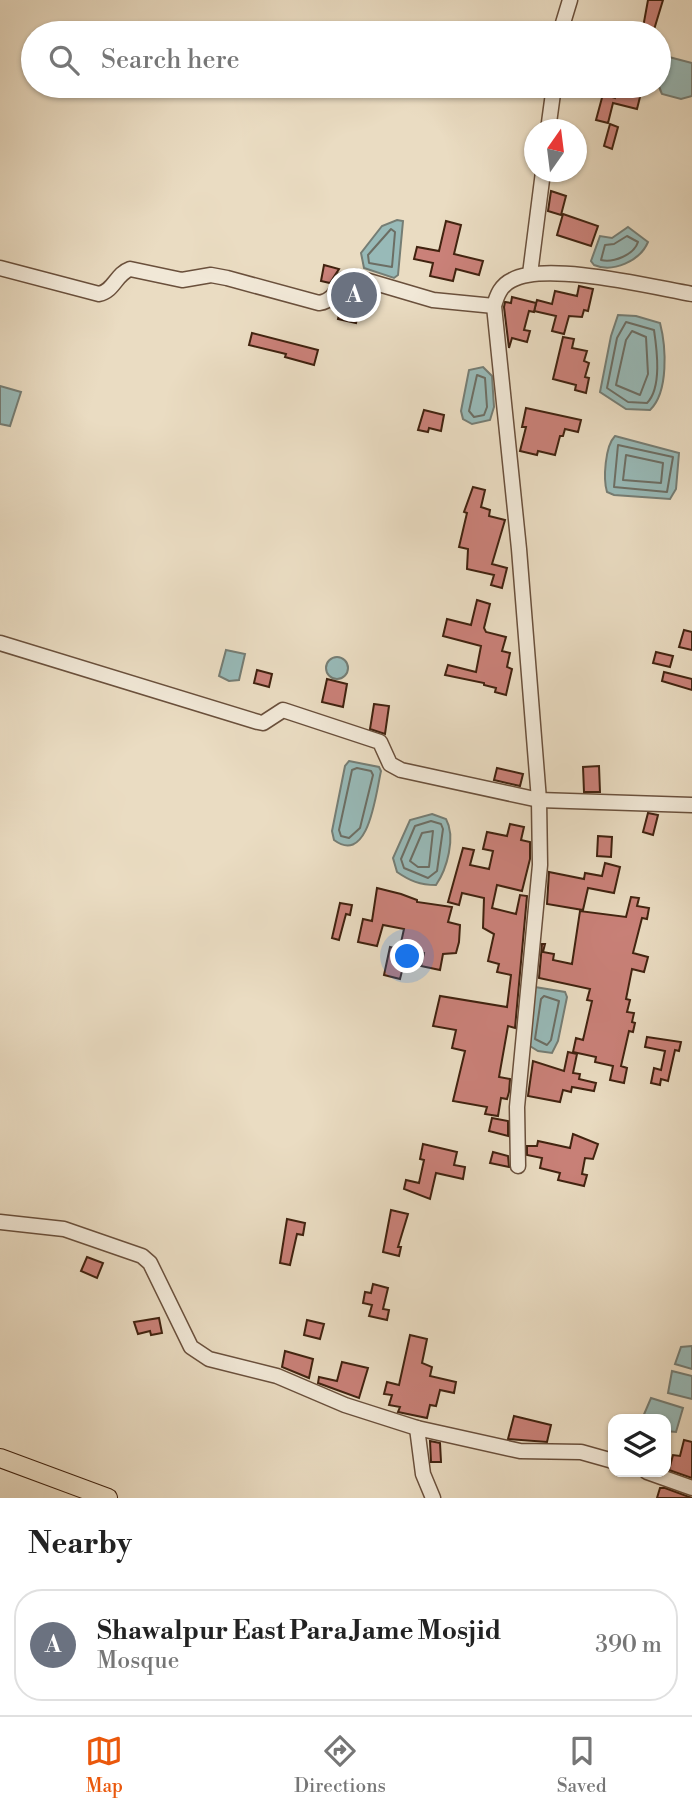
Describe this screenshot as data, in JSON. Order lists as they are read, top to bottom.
{
  "north": "top",
  "page": {
    "search": "Search here",
    "pins": "A",
    "heading": "Nearby",
    "list": [
      {
        "mark": "A",
        "name": "Shawalpur East Para Jame Mosjid",
        "note": "Mosque",
        "value": "390 m"
      }
    ],
    "nav": ["Map", "Directions", "Saved"]
  }
}
